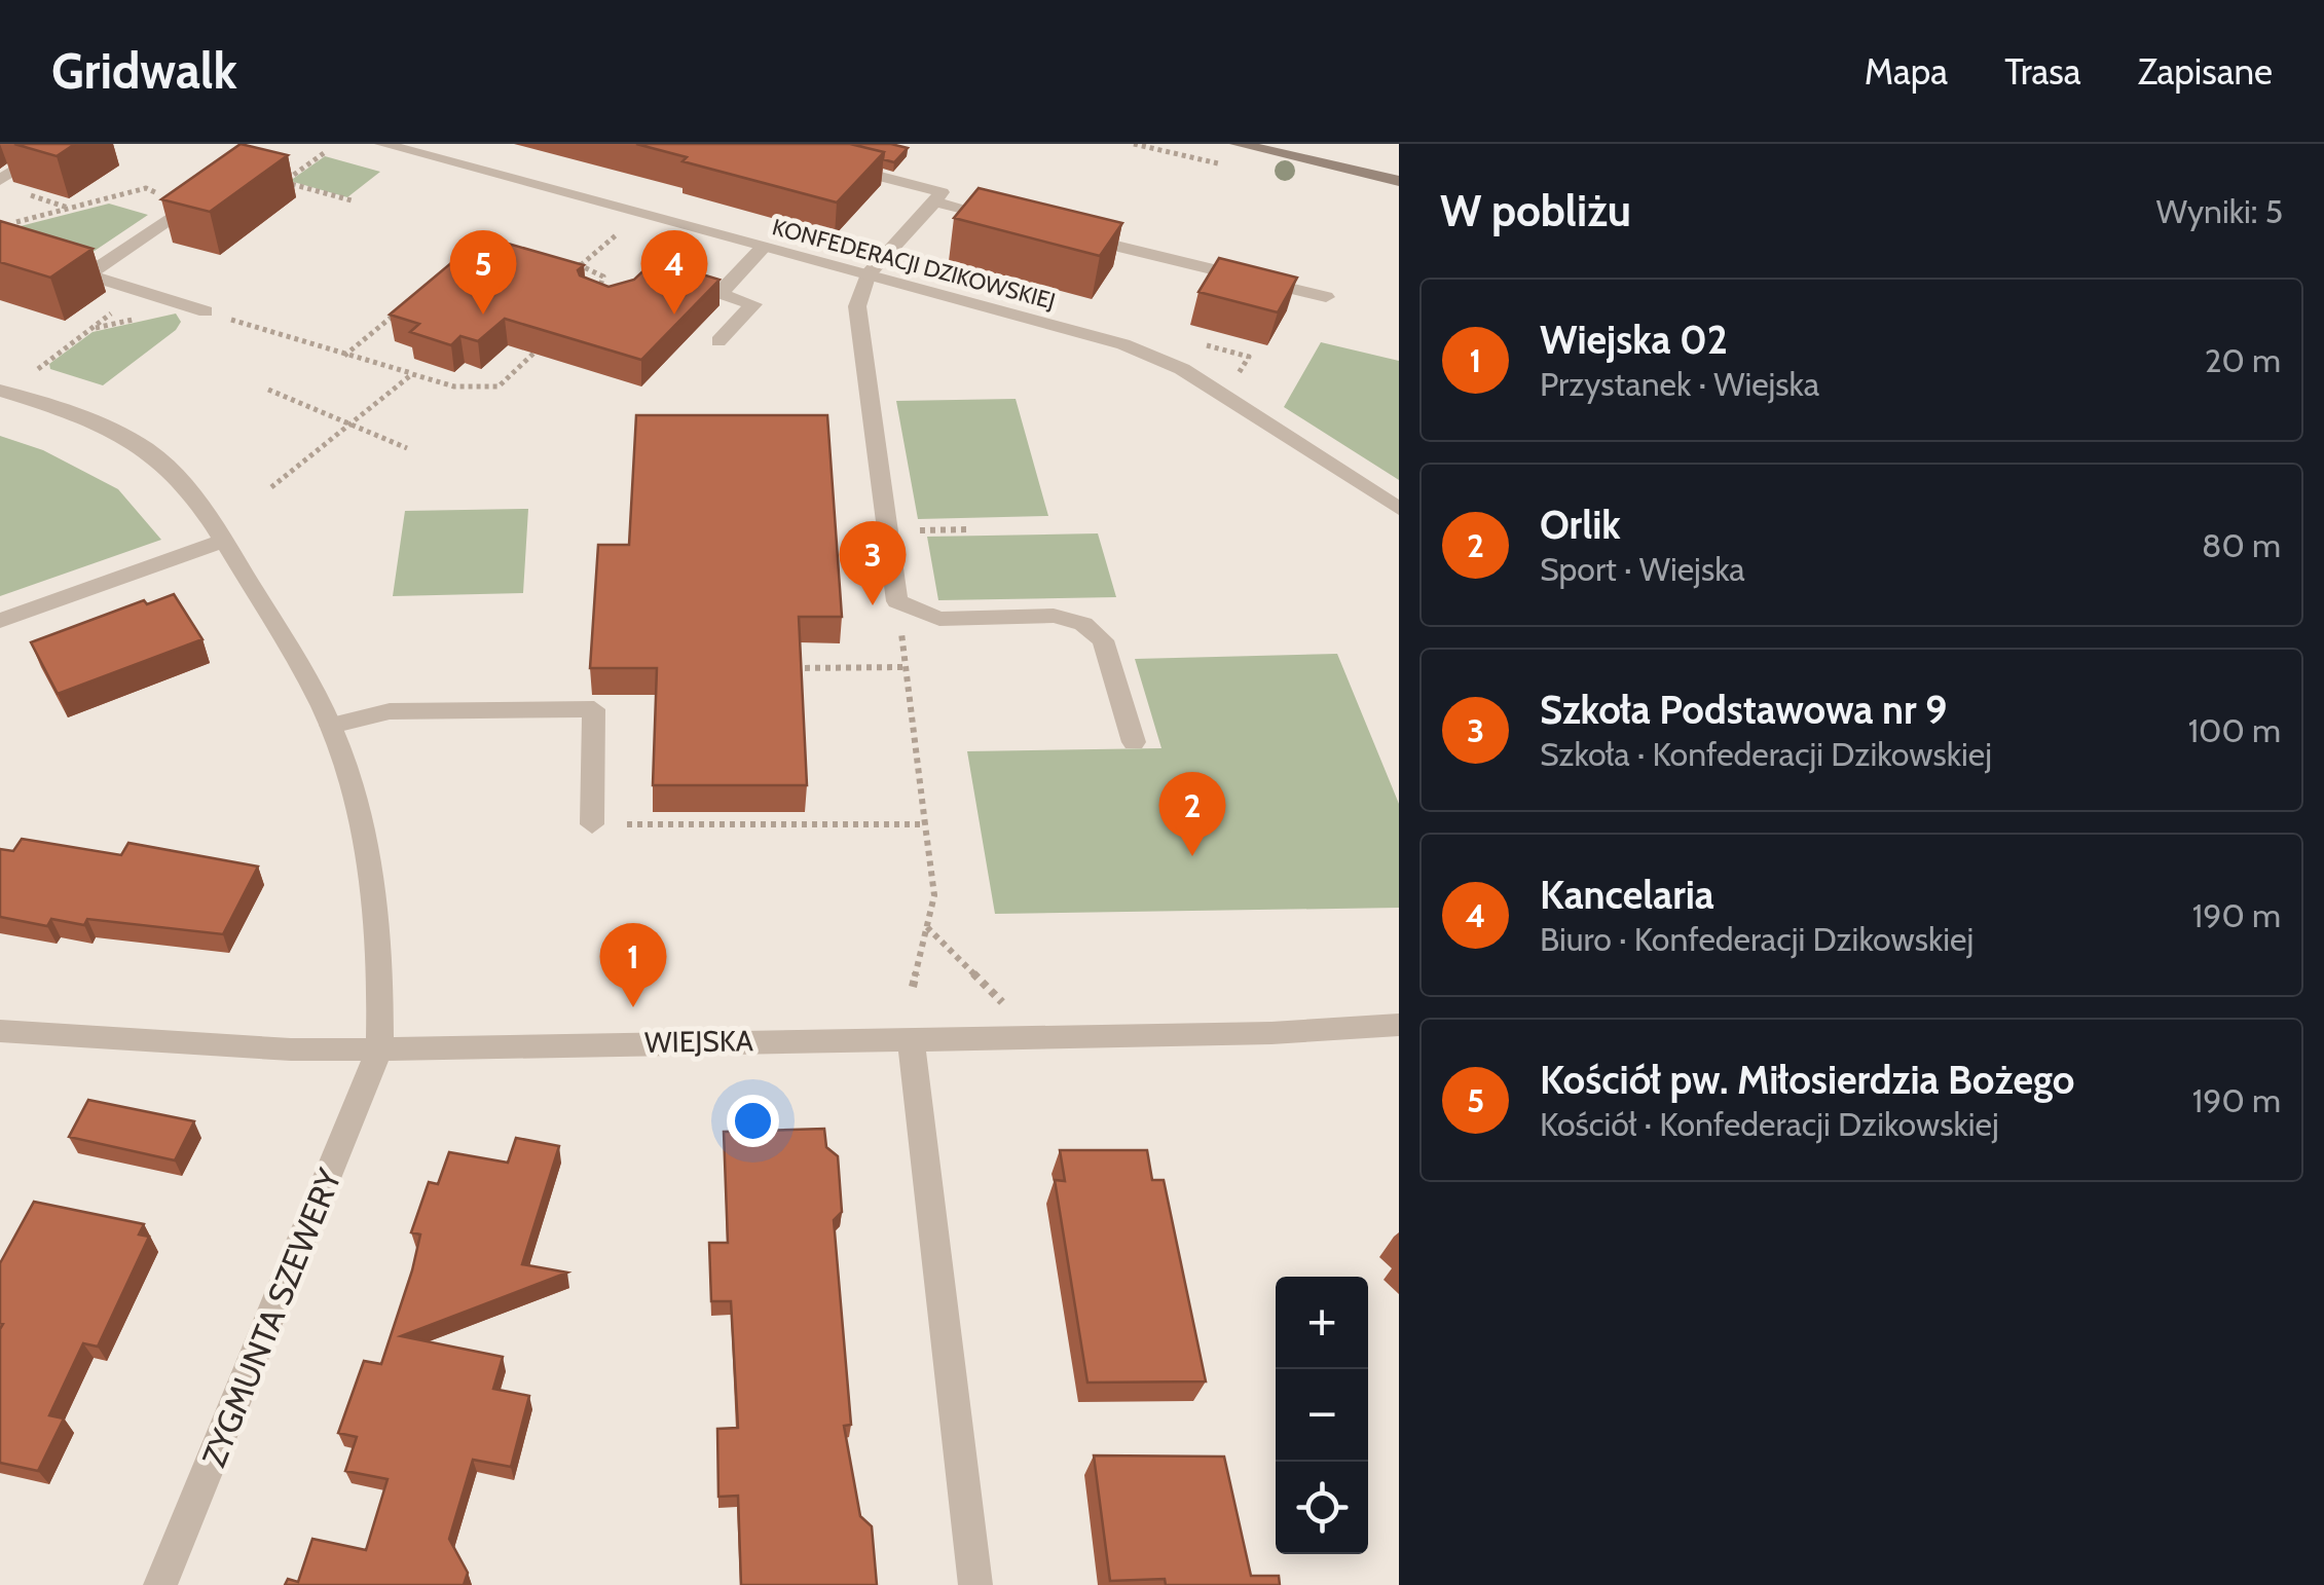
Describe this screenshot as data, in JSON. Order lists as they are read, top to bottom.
{
  "streets": {
    "street": ["KONFEDERACJI DZIKOWSKIEJ", "WIEJSKA", "ZYGMUNTA SZEWERY"]
  },
  "crossings": [
    ["WIEJSKA", "ZYGMUNTA SZEWERY"]
  ],
  "page": {
    "header": "Gridwalk",
    "nav": ["Mapa", "Trasa", "Zapisane"],
    "heading": ["W pobliżu", "Wyniki: 5"],
    "pins": [
      "4",
      "5",
      "3",
      "2",
      "1"
    ],
    "list": [
      {
        "mark": "1",
        "name": "Wiejska 02",
        "note": "Przystanek · Wiejska",
        "value": "20 m"
      },
      {
        "mark": "2",
        "name": "Orlik",
        "note": "Sport · Wiejska",
        "value": "80 m"
      },
      {
        "mark": "3",
        "name": "Szkoła Podstawowa nr 9",
        "note": "Szkoła · Konfederacji Dzikowskiej",
        "value": "100 m"
      },
      {
        "mark": "4",
        "name": "Kancelaria",
        "note": "Biuro · Konfederacji Dzikowskiej",
        "value": "190 m"
      },
      {
        "mark": "5",
        "name": "Kościół pw. Miłosierdzia Bożego",
        "note": "Kościół · Konfederacji Dzikowskiej",
        "value": "190 m"
      }
    ],
    "map_buttons": ["+", "−"]
  }
}
